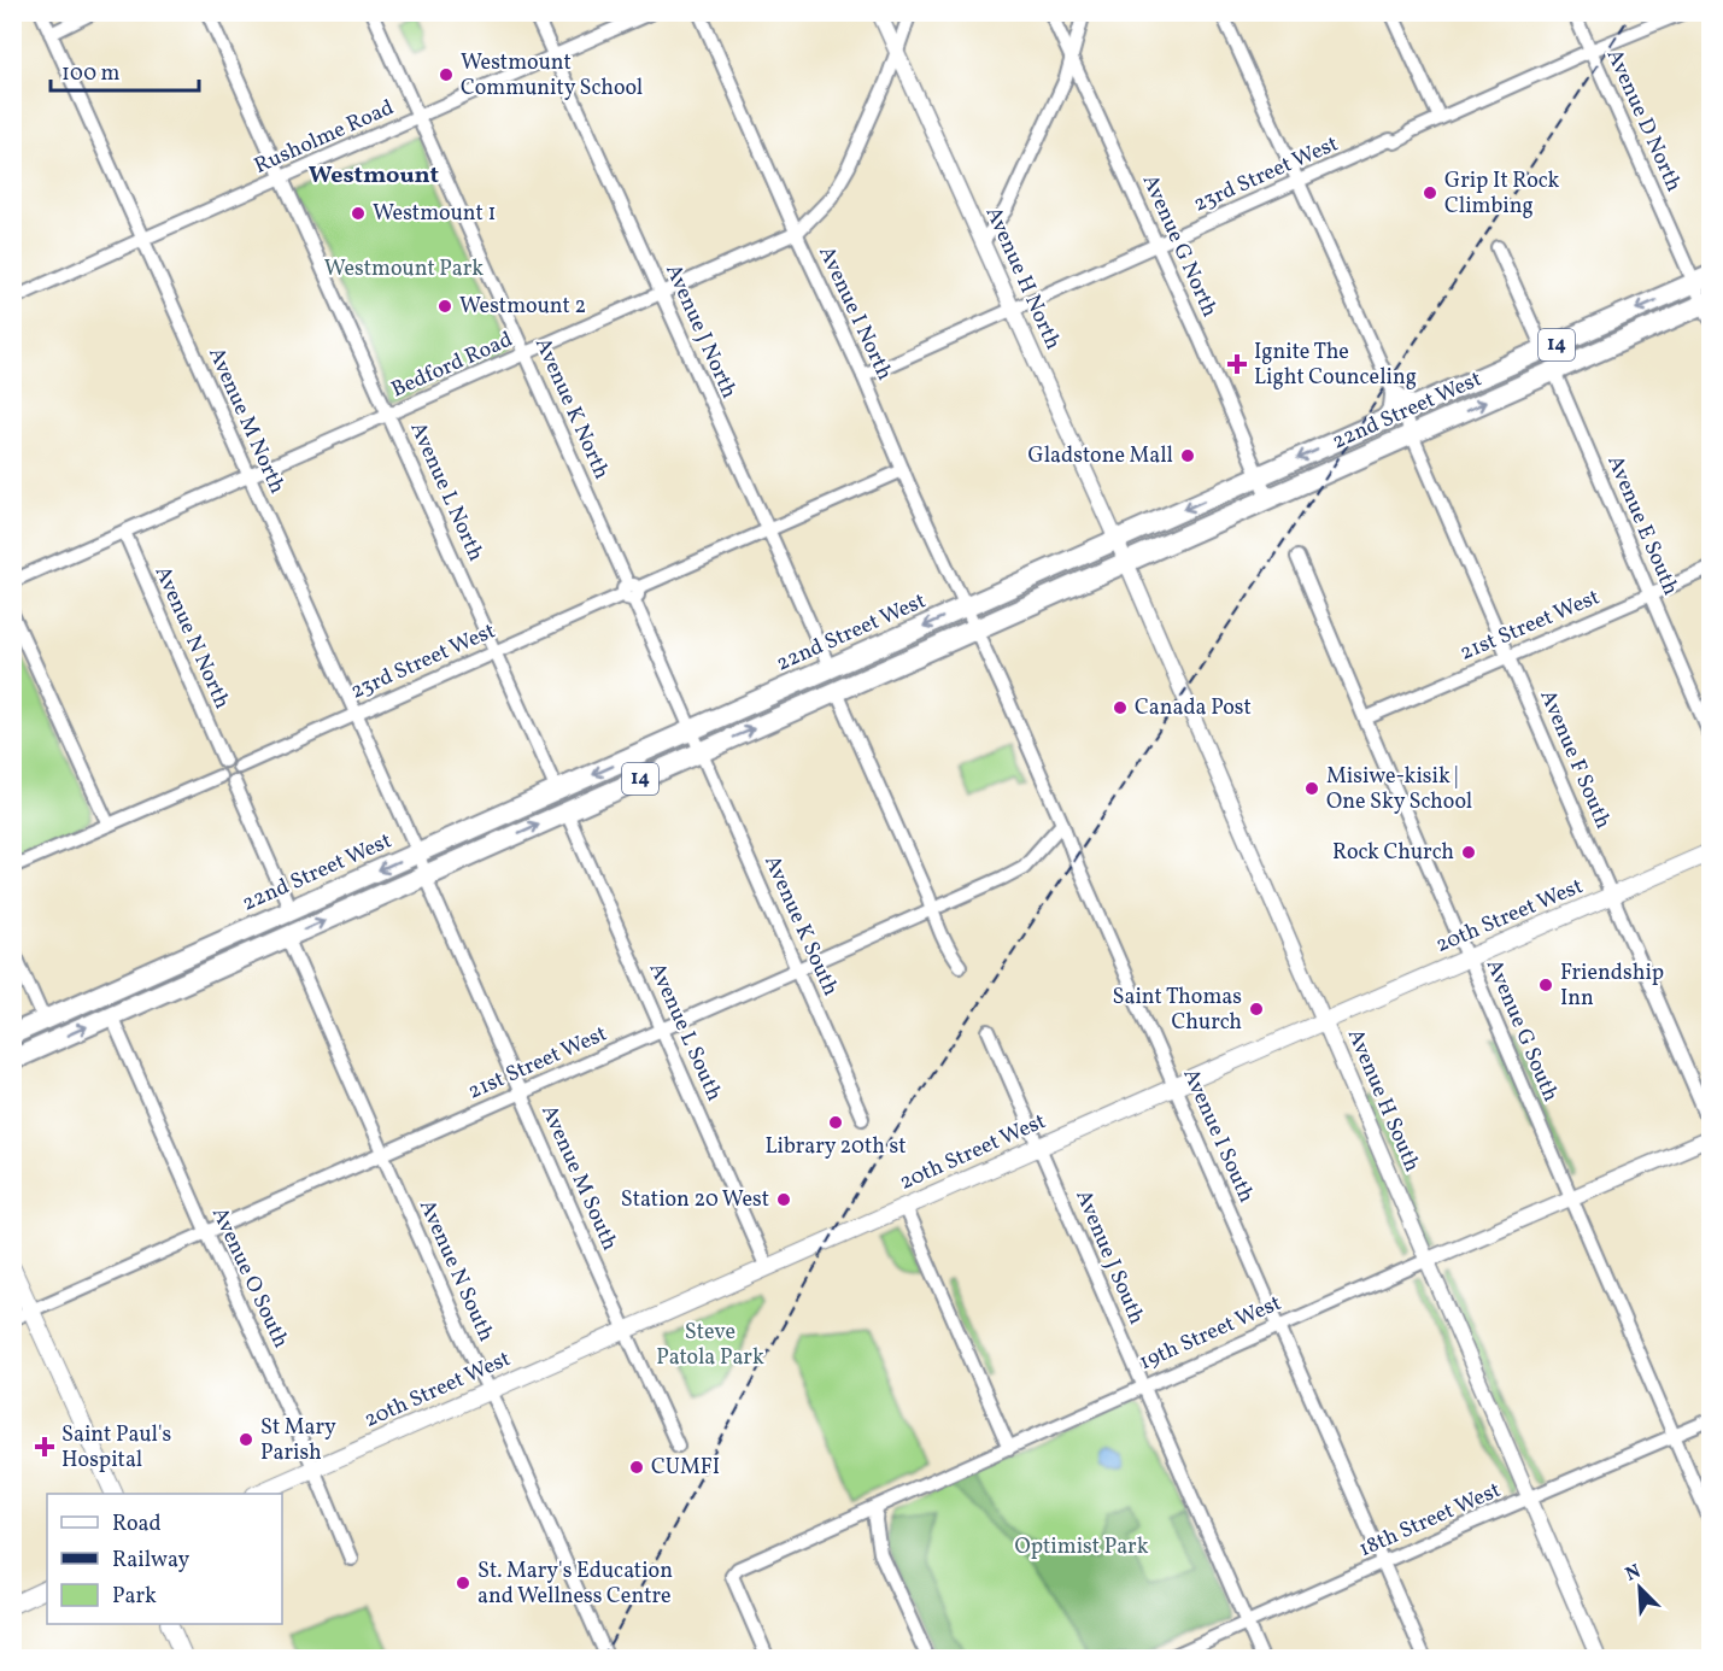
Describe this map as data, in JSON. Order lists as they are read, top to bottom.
{
  "streets": {
    "main road": ["14", "22nd Street West", "20th Street West"],
    "street": [
      "Avenue D North",
      "Rusholme Road",
      "23rd Street West",
      "Avenue G North",
      "Avenue H North",
      "Avenue I North",
      "Avenue J North",
      "Bedford Road",
      "Avenue K North",
      "Avenue M North",
      "Avenue L North",
      "Avenue E South",
      "21st Street West",
      "Avenue N North",
      "Avenue F South",
      "Avenue K South",
      "Avenue G South",
      "Avenue L South",
      "Avenue H South",
      "Avenue I South",
      "Avenue M South",
      "Avenue J South",
      "Avenue N South",
      "Avenue O South",
      "19th Street West",
      "18th Street West"
    ]
  },
  "crossings": [
    ["Avenue D North", "23rd Street West"],
    ["Avenue D North", "22nd Street West"],
    ["Rusholme Road", "Avenue J North"],
    ["Rusholme Road", "Avenue K North"],
    ["Rusholme Road", "Avenue M North"],
    ["Rusholme Road", "Avenue L North"],
    ["23rd Street West", "Avenue G North"],
    ["23rd Street West", "Avenue H North"],
    ["23rd Street West", "Avenue I North"],
    ["23rd Street West", "Avenue J North"],
    ["23rd Street West", "Avenue K North"],
    ["23rd Street West", "Avenue M North"],
    ["23rd Street West", "Avenue L North"],
    ["23rd Street West", "Avenue N North"],
    ["23rd Street West", "Avenue F South"],
    ["Avenue G North", "22nd Street West"],
    ["Avenue H North", "Bedford Road"],
    ["Avenue H North", "22nd Street West"],
    ["Avenue H North", "Avenue H South"],
    ["Avenue I North", "Bedford Road"],
    ["Avenue I North", "22nd Street West"],
    ["Avenue I North", "Avenue I South"],
    ["Avenue J North", "Bedford Road"],
    ["Avenue J North", "22nd Street West"],
    ["Bedford Road", "Avenue K North"],
    ["Bedford Road", "Avenue M North"],
    ["Bedford Road", "Avenue L North"],
    ["Bedford Road", "Avenue N North"],
    ["Avenue K North", "22nd Street West"],
    ["Avenue K North", "Avenue K South"],
    ["22nd Street West", "Avenue M North"],
    ["22nd Street West", "Avenue L North"],
    ["22nd Street West", "Avenue E South"],
    ["22nd Street West", "Avenue F South"],
    ["22nd Street West", "Avenue K South"],
    ["22nd Street West", "Avenue L South"],
    ["22nd Street West", "Avenue H South"],
    ["22nd Street West", "Avenue I South"],
    ["22nd Street West", "Avenue M South"],
    ["22nd Street West", "Avenue N South"],
    ["22nd Street West", "Avenue O South"],
    ["Avenue M North", "Avenue M South"],
    ["Avenue E South", "21st Street West"],
    ["21st Street West", "Avenue F South"],
    ["21st Street West", "Avenue K South"],
    ["21st Street West", "Avenue G South"],
    ["21st Street West", "Avenue L South"],
    ["21st Street West", "Avenue I South"],
    ["21st Street West", "Avenue M South"],
    ["21st Street West", "Avenue N South"],
    ["21st Street West", "Avenue O South"],
    ["Avenue F South", "20th Street West"],
    ["20th Street West", "Avenue G South"],
    ["20th Street West", "Avenue L South"],
    ["20th Street West", "Avenue H South"],
    ["20th Street West", "Avenue I South"],
    ["20th Street West", "Avenue M South"],
    ["20th Street West", "Avenue J South"],
    ["20th Street West", "Avenue N South"],
    ["20th Street West", "Avenue O South"],
    ["Avenue G South", "19th Street West"],
    ["Avenue G South", "18th Street West"],
    ["Avenue H South", "19th Street West"],
    ["Avenue H South", "18th Street West"],
    ["Avenue I South", "19th Street West"],
    ["Avenue I South", "18th Street West"],
    ["Avenue J South", "19th Street West"],
    ["Avenue J South", "18th Street West"]
  ],
  "districts": ["Westmount"],
  "parks": ["Westmount Park", "Steve Patola Park", "Optimist Park"],
  "places": {
    "other": [
      "Westmount Community School",
      "Grip It Rock Climbing",
      "Westmount 1",
      "Westmount 2",
      "Gladstone Mall",
      "Canada Post",
      "Misiwe-kisik | One Sky School",
      "Rock Church",
      "Friendship Inn",
      "Saint Thomas Church",
      "Library 20th st",
      "Station 20 West",
      "St Mary Parish",
      "CUMFI",
      "St. Mary's Education and Wellness Centre"
    ],
    "health": ["Ignite The Light Counceling", "Saint Paul's Hospital"]
  },
  "legend": ["Road", "Railway", "Park"],
  "scale_bar": "100 m",
  "north": "top left"
}
